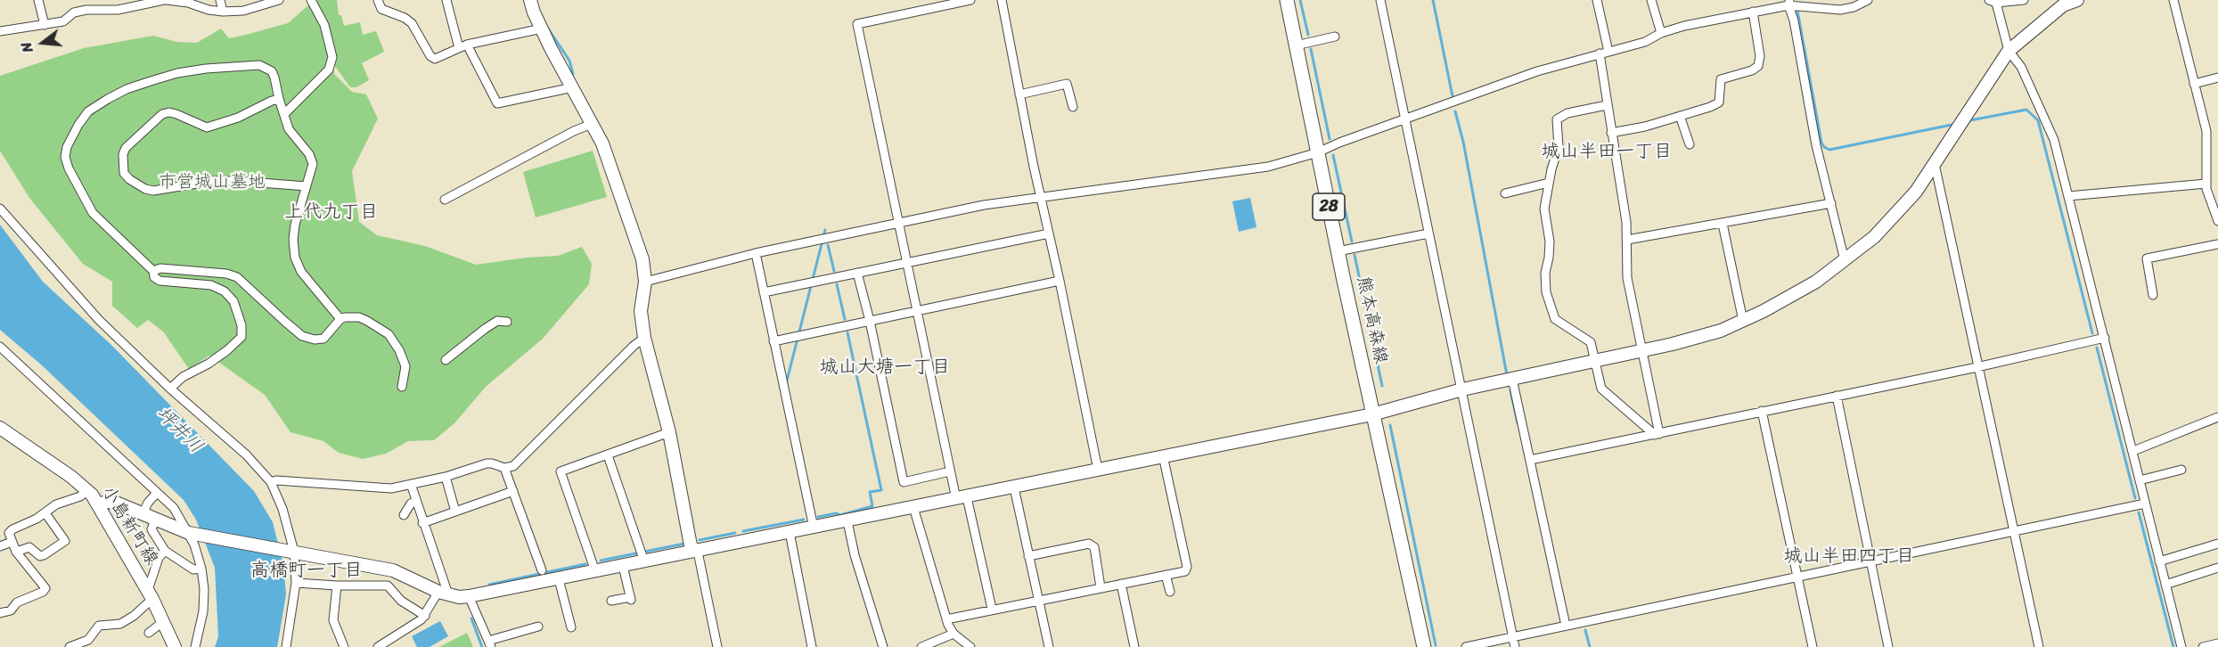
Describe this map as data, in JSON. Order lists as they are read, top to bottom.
{
  "streets": {
    "main road": ["28", "熊本高森線"],
    "street": ["小島新町線"]
  },
  "districts": [
    "城山半田一丁目",
    "上代九丁目",
    "城山大塘一丁目",
    "城山半田四丁目",
    "高橋町一丁目"
  ],
  "water": ["坪井川"],
  "parks": ["市営城山墓地"],
  "north": "left"
}
